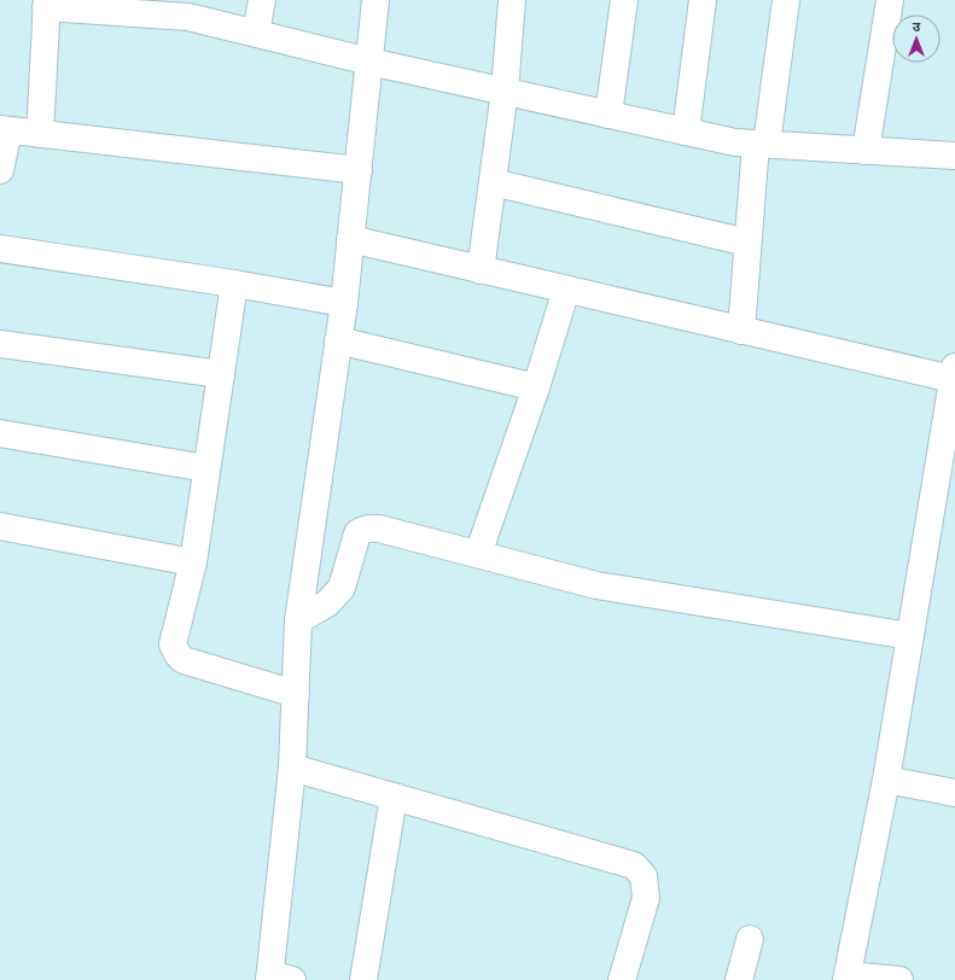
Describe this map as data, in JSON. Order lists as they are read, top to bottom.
{
  "north": "top"
}
